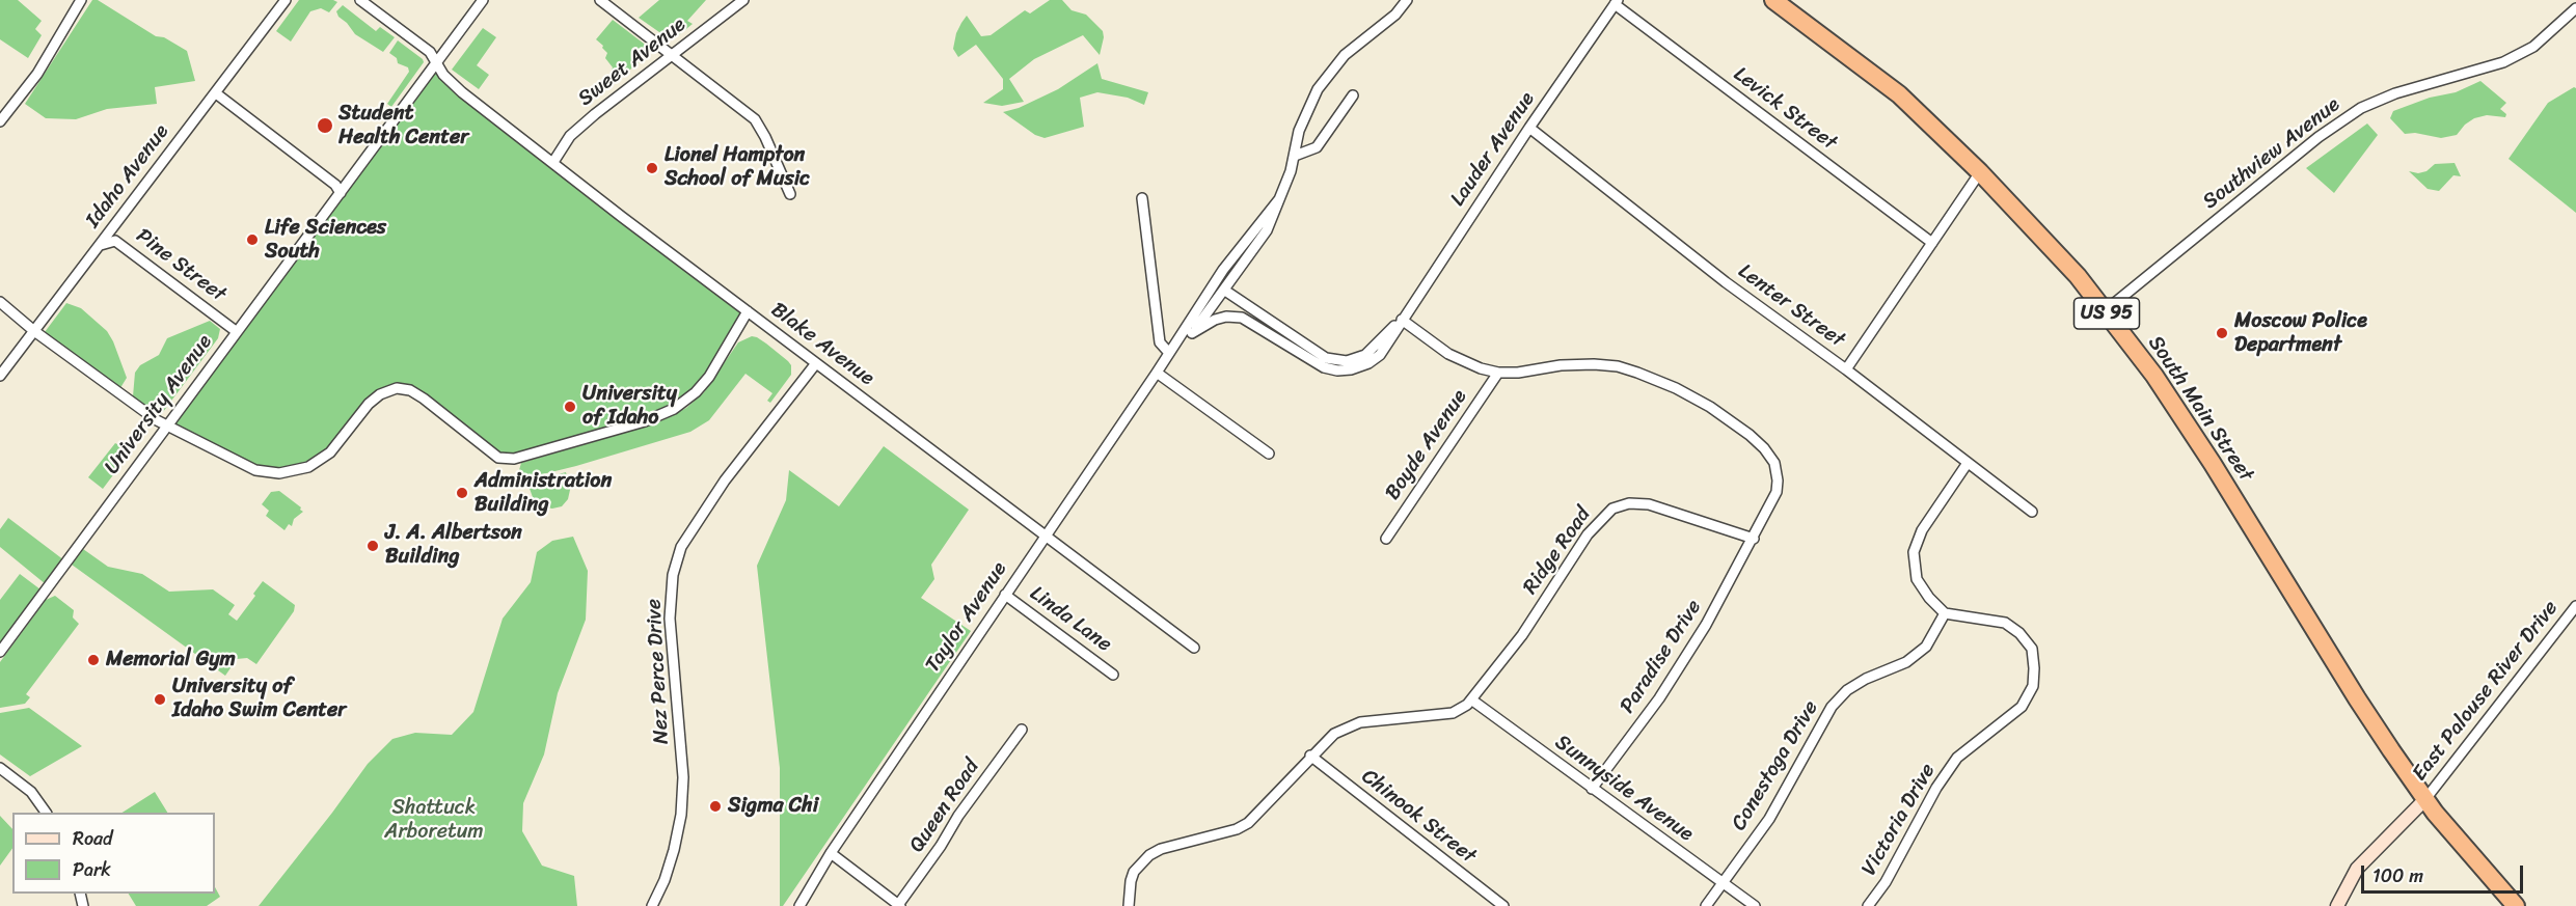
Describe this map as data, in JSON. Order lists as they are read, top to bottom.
{
  "streets": {
    "highway": ["US 95", "South Main Street"],
    "street": [
      "Sweet Avenue",
      "Levick Street",
      "Lauder Avenue",
      "Southview Avenue",
      "Idaho Avenue",
      "Pine Street",
      "Lenter Street",
      "Blake Avenue",
      "University Avenue",
      "Boyde Avenue",
      "Ridge Road",
      "Taylor Avenue",
      "Linda Lane",
      "Paradise Drive",
      "Nez Perce Drive",
      "East Palouse River Drive",
      "Conestoga Drive",
      "Sunnyside Avenue",
      "Queen Road",
      "Chinook Street",
      "Victoria Drive"
    ]
  },
  "crossings": [
    ["Sweet Avenue", "Blake Avenue"],
    ["Levick Street", "Lauder Avenue"],
    ["Lauder Avenue", "Lenter Street"],
    ["Lauder Avenue", "Taylor Avenue"],
    ["Southview Avenue", "South Main Street"],
    ["Idaho Avenue", "Pine Street"],
    ["Pine Street", "University Avenue"],
    ["Blake Avenue", "University Avenue"],
    ["Blake Avenue", "Taylor Avenue"],
    ["Blake Avenue", "Nez Perce Drive"],
    ["South Main Street", "East Palouse River Drive"],
    ["Ridge Road", "Paradise Drive"],
    ["Ridge Road", "Sunnyside Avenue"],
    ["Ridge Road", "Chinook Street"],
    ["Taylor Avenue", "Linda Lane"],
    ["Paradise Drive", "Sunnyside Avenue"],
    ["Conestoga Drive", "Sunnyside Avenue"],
    ["Conestoga Drive", "Victoria Drive"]
  ],
  "parks": ["Shattuck Arboretum"],
  "places": [
    "Student Health Center",
    "Lionel Hampton School of Music",
    "Life Sciences South",
    "Moscow Police Department",
    "University of Idaho",
    "Administration Building",
    "J. A. Albertson Building",
    "Memorial Gym",
    "University of Idaho Swim Center",
    "Sigma Chi"
  ],
  "legend": ["Road", "Park"],
  "scale_bar": "100 m"
}
